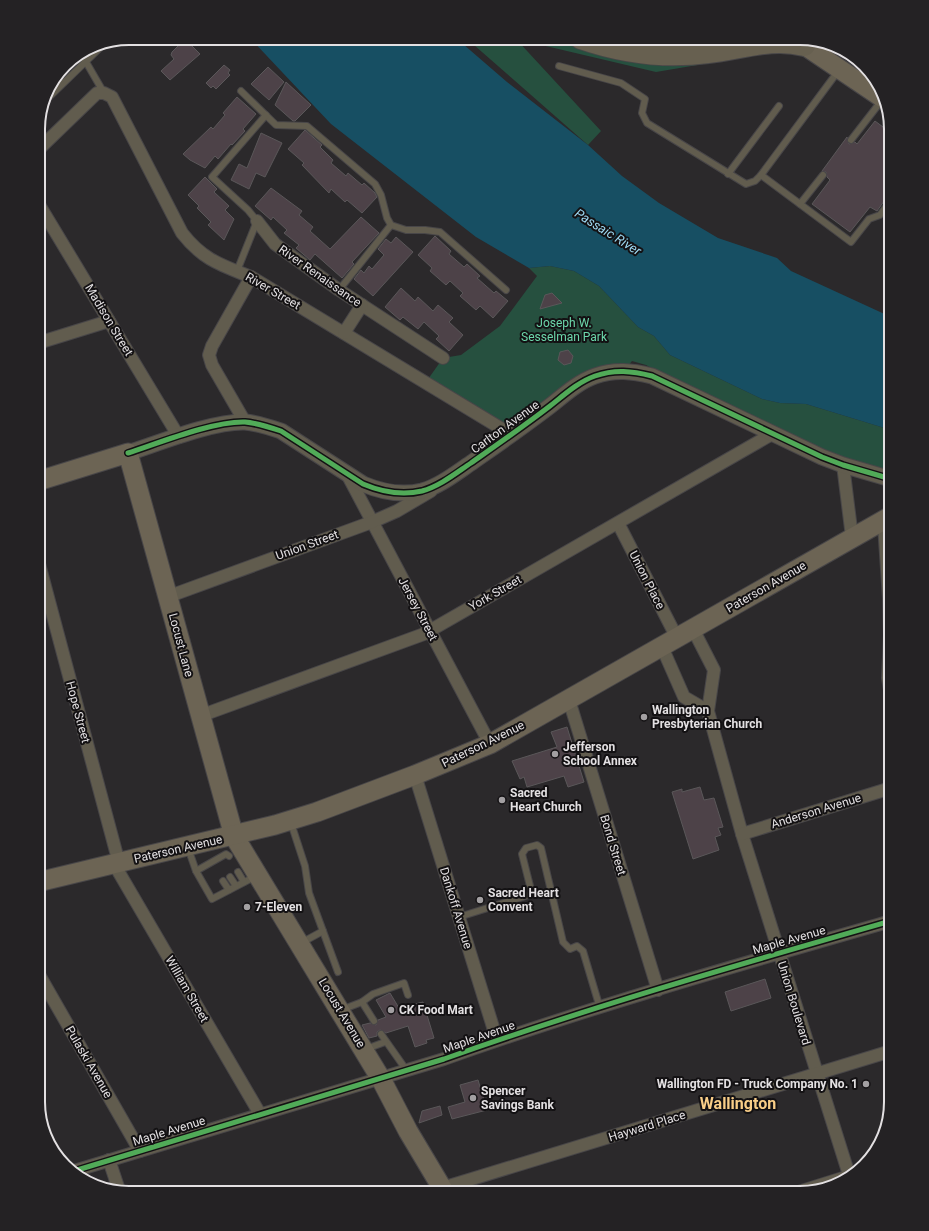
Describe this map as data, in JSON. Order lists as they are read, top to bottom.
{
  "streets": {
    "main road": [
      "Carlton Avenue",
      "Paterson Avenue",
      "Locust Lane",
      "Locust Avenue"
    ],
    "street": [
      "River Renaissance",
      "River Street",
      "Madison Street",
      "Union Street",
      "Union Place",
      "York Street",
      "Jersey Street",
      "Hope Street",
      "Anderson Avenue",
      "Bond Street",
      "Dankoff Avenue",
      "Maple Avenue",
      "William Street",
      "Union Boulevard",
      "Pulaski Avenue",
      "Hayward Place"
    ]
  },
  "crossings": [
    ["River Street", "Carlton Avenue"],
    ["Madison Street", "Carlton Avenue"],
    ["Carlton Avenue", "Union Street"],
    ["Carlton Avenue", "York Street"],
    ["Carlton Avenue", "Jersey Street"],
    ["Carlton Avenue", "Locust Lane"],
    ["Union Street", "Jersey Street"],
    ["Union Street", "Locust Lane"],
    ["Union Place", "Paterson Avenue"],
    ["Union Place", "York Street"],
    ["Union Place", "Union Boulevard"],
    ["Paterson Avenue", "Jersey Street"],
    ["Paterson Avenue", "Locust Lane"],
    ["Paterson Avenue", "Hope Street"],
    ["Paterson Avenue", "Bond Street"],
    ["Paterson Avenue", "Dankoff Avenue"],
    ["Paterson Avenue", "William Street"],
    ["Paterson Avenue", "Union Boulevard"],
    ["Paterson Avenue", "Locust Avenue"],
    ["York Street", "Jersey Street"],
    ["York Street", "Locust Lane"],
    ["Locust Lane", "Locust Avenue"],
    ["Hope Street", "William Street"],
    ["Anderson Avenue", "Union Boulevard"],
    ["Bond Street", "Maple Avenue"],
    ["Dankoff Avenue", "Maple Avenue"],
    ["Maple Avenue", "William Street"],
    ["Maple Avenue", "Union Boulevard"],
    ["Maple Avenue", "Locust Avenue"],
    ["Maple Avenue", "Pulaski Avenue"],
    ["Union Boulevard", "Hayward Place"]
  ],
  "districts": ["Wallington"],
  "water": ["Passaic River"],
  "parks": ["Joseph W. Sesselman Park"],
  "places": [
    "Wallington Presbyterian Church",
    "Jefferson School Annex",
    "Sacred Heart Church",
    "Sacred Heart Convent",
    "7-Eleven",
    "CK Food Mart",
    "Wallington FD - Truck Company No. 1",
    "Spencer Savings Bank"
  ]
}
